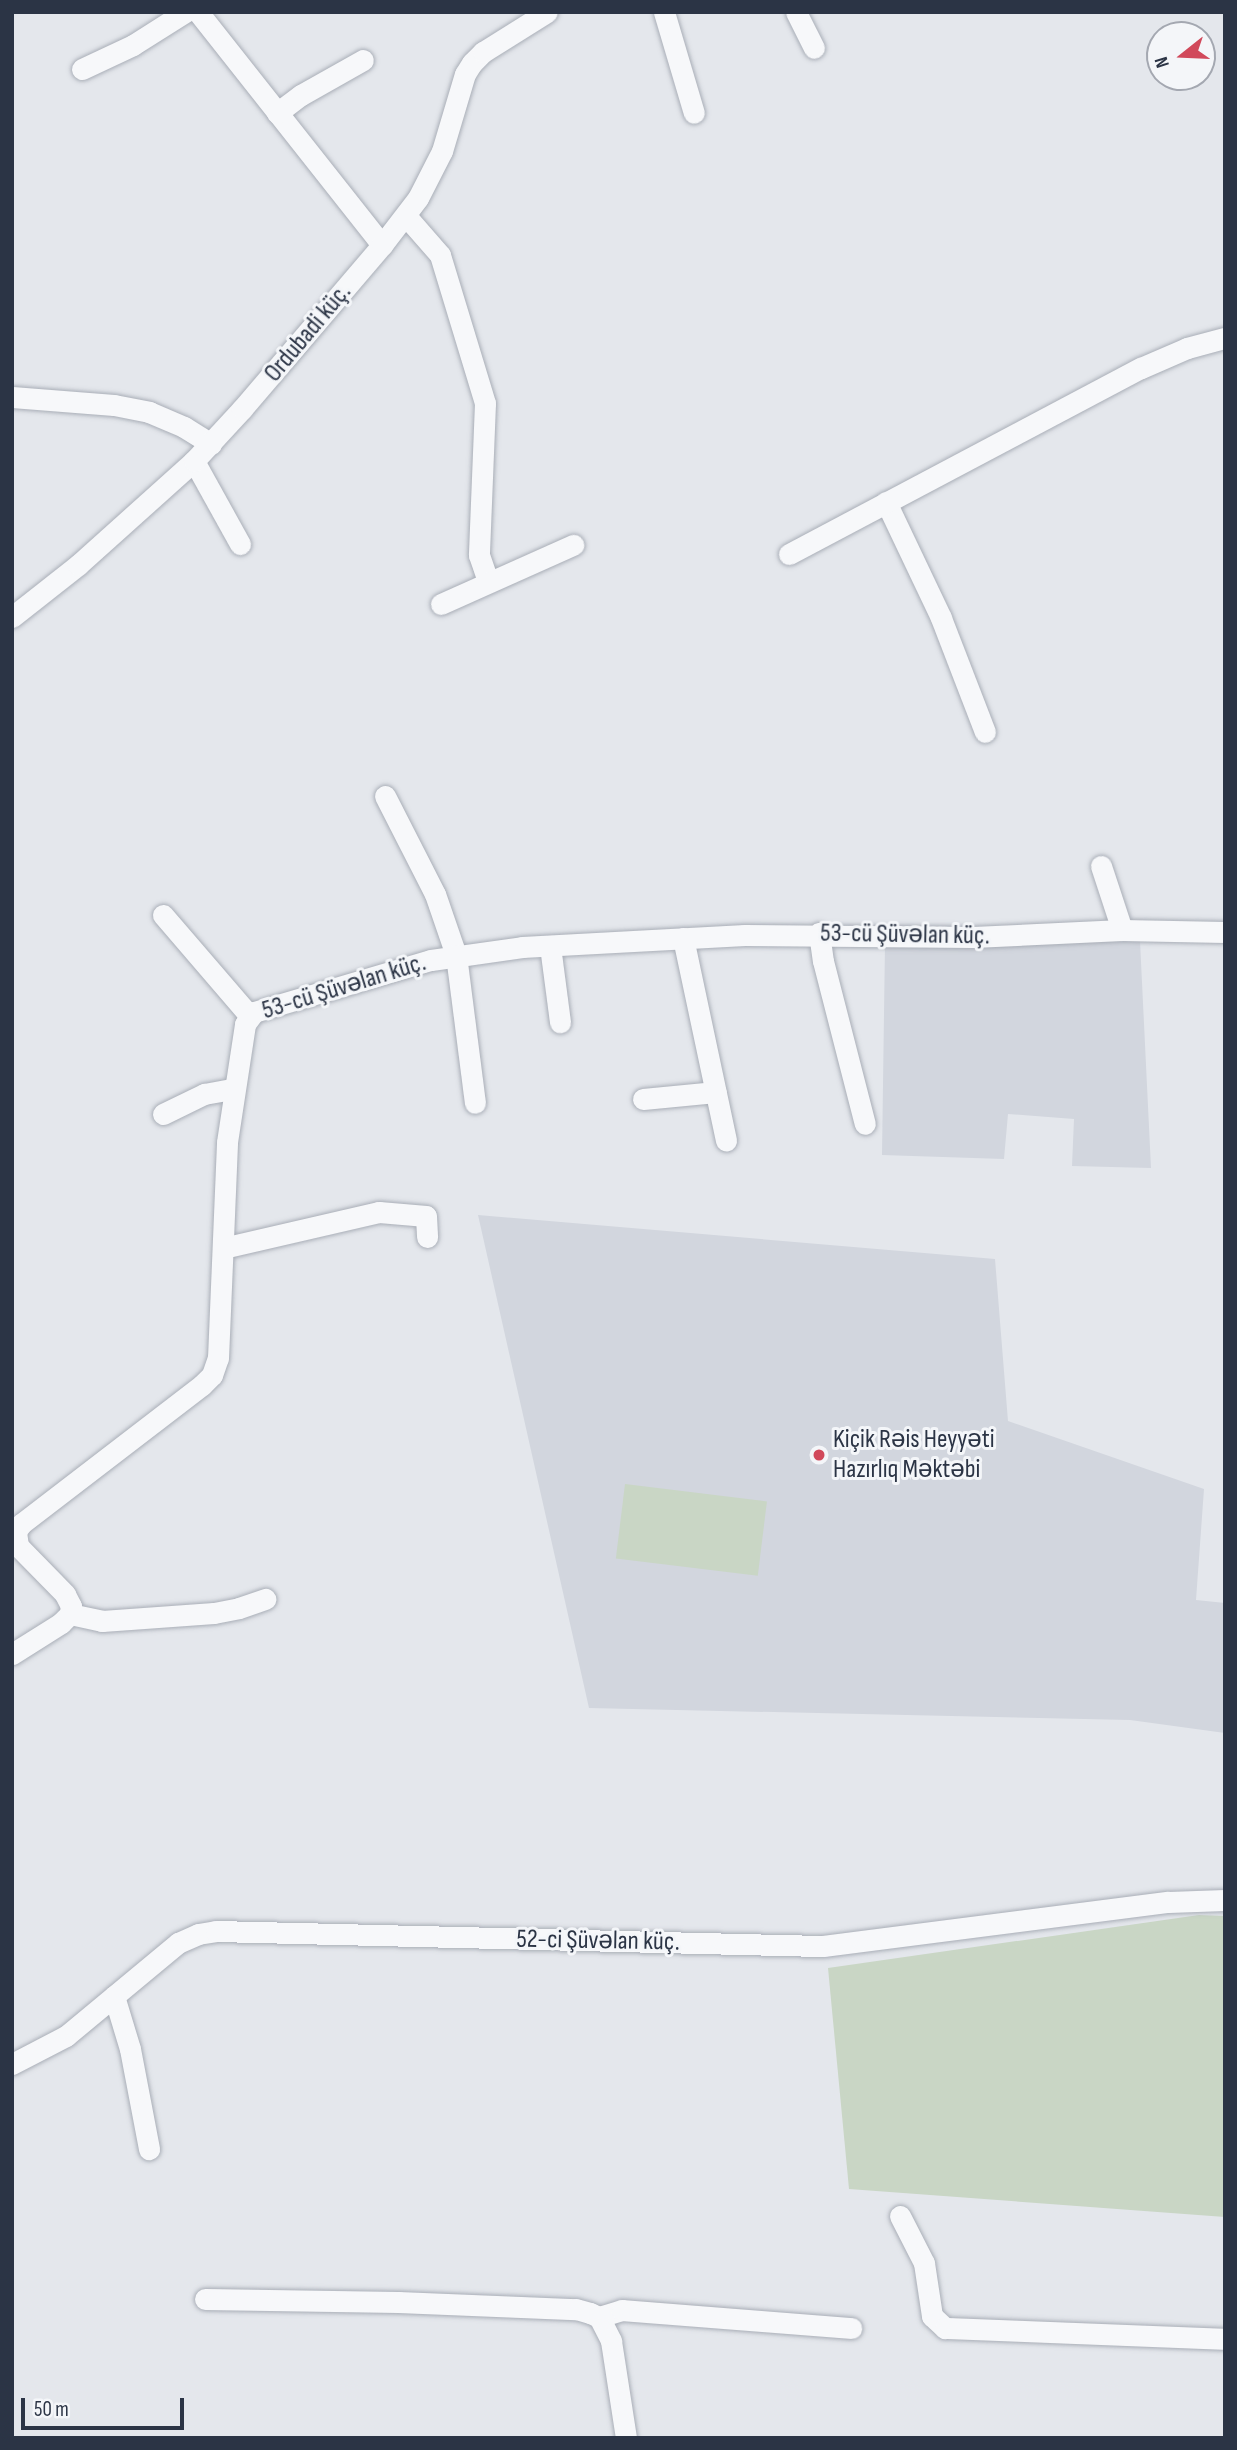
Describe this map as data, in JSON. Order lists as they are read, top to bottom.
{
  "streets": {
    "street": ["Ordubadi küç.", "53-cü Şüvəlan küç.", "52-ci Şüvəlan küç."]
  },
  "places": ["Kiçik Rəis Heyyəti Hazırlıq Məktəbi"],
  "scale_bar": "50 m",
  "north": "left"
}
